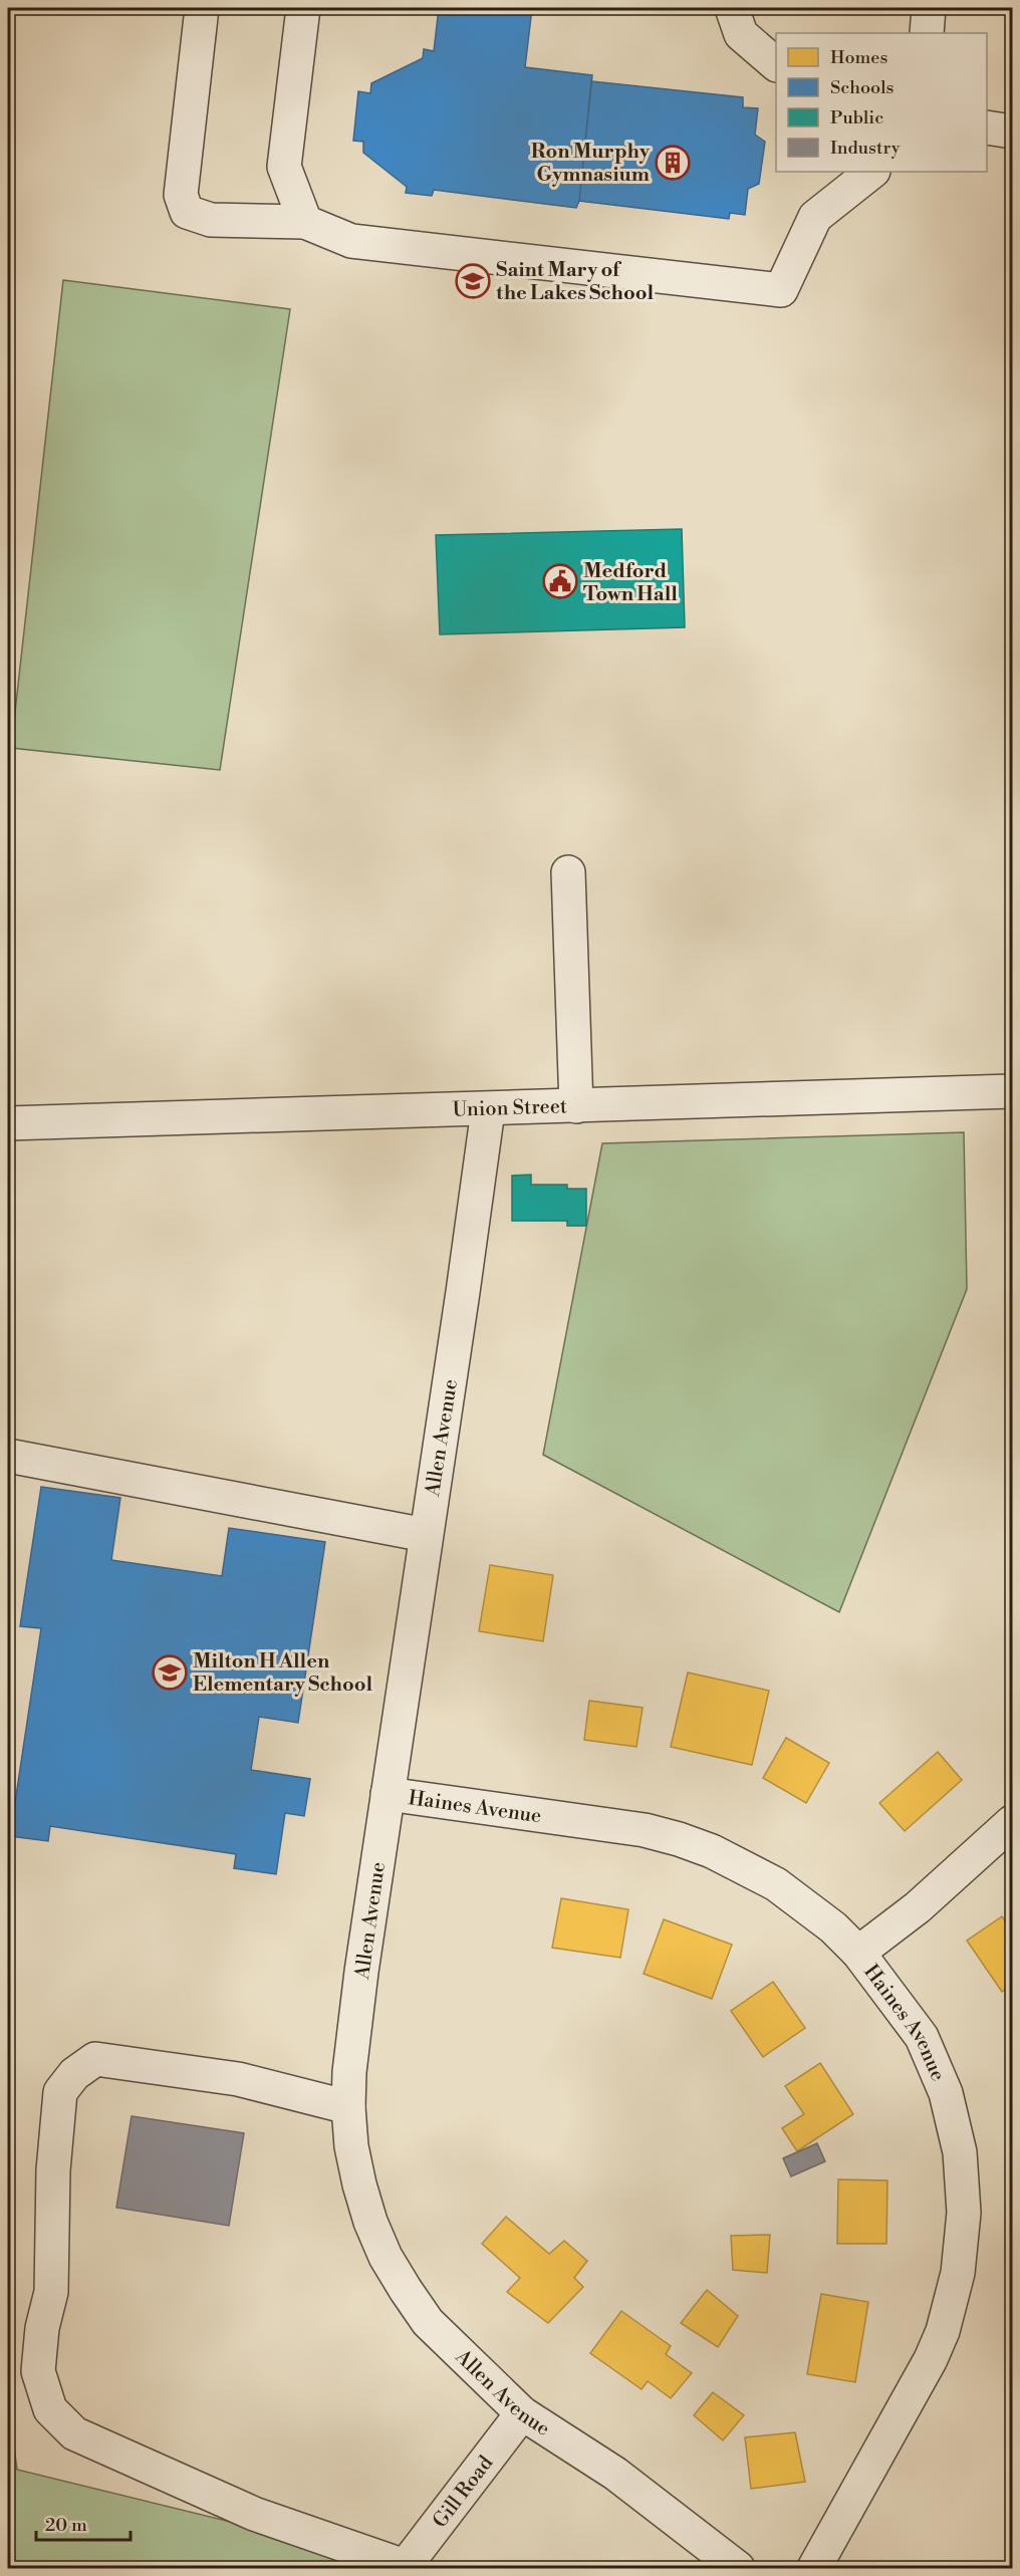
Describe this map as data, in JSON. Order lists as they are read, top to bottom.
{
  "streets": {
    "street": [
      "Union Street",
      "Allen Avenue",
      "Haines Avenue",
      "Gill Road"
    ]
  },
  "crossings": [
    ["Union Street", "Allen Avenue"],
    ["Allen Avenue", "Haines Avenue"],
    ["Allen Avenue", "Gill Road"]
  ],
  "places": {
    "building": ["Ron Murphy Gymnasium"],
    "school or university": ["Saint Mary of the Lakes School", "Milton H Allen Elementary School"],
    "public building": ["Medford Town Hall"]
  },
  "legend": [
    "Homes",
    "Schools",
    "Public",
    "Industry"
  ],
  "scale_bar": "20 m"
}
